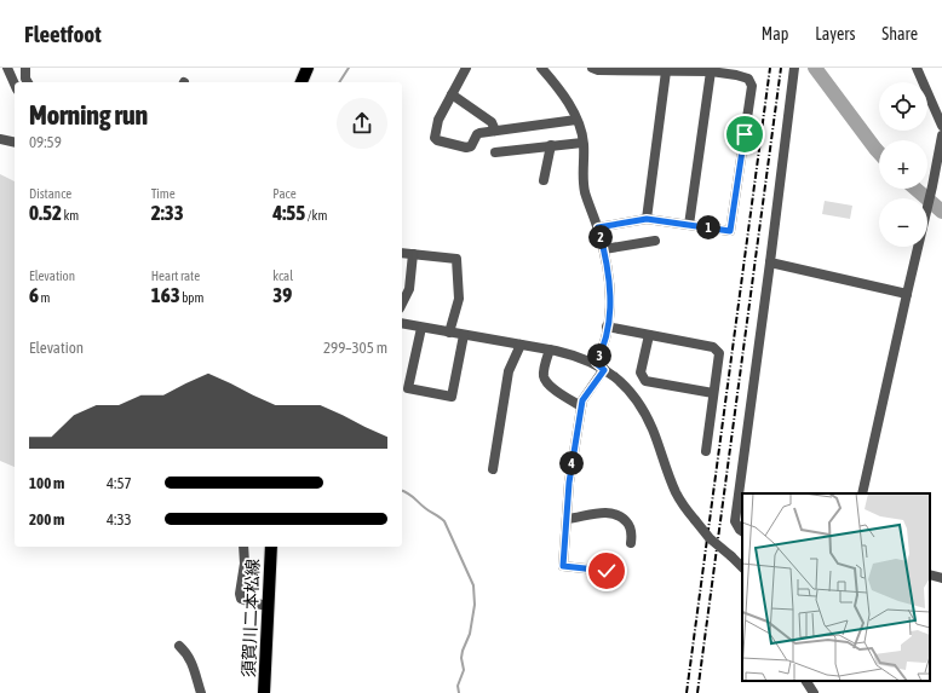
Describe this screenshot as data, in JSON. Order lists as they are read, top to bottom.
{
  "streets": {
    "main road": ["須賀川二本松線"]
  },
  "page": {
    "header": "Fleetfoot",
    "nav": ["Map", "Layers", "Share"],
    "map_buttons": ["+", "−"],
    "heading": ["Morning run", "09:59"],
    "stats": [
      ["Distance", "0.52 km"],
      ["Time", "2:33"],
      ["Pace", "4:55 /km"],
      ["Elevation", "6 m"],
      ["Heart rate", "163 bpm"],
      ["kcal", "39"]
    ],
    "pins": [
      "1",
      "2",
      "3",
      "4"
    ],
    "chart": ["Elevation", "299–305 m"],
    "list": [
      {
        "name": "100 m",
        "note": "4:57"
      },
      {
        "name": "200 m",
        "note": "4:33"
      }
    ]
  }
}
